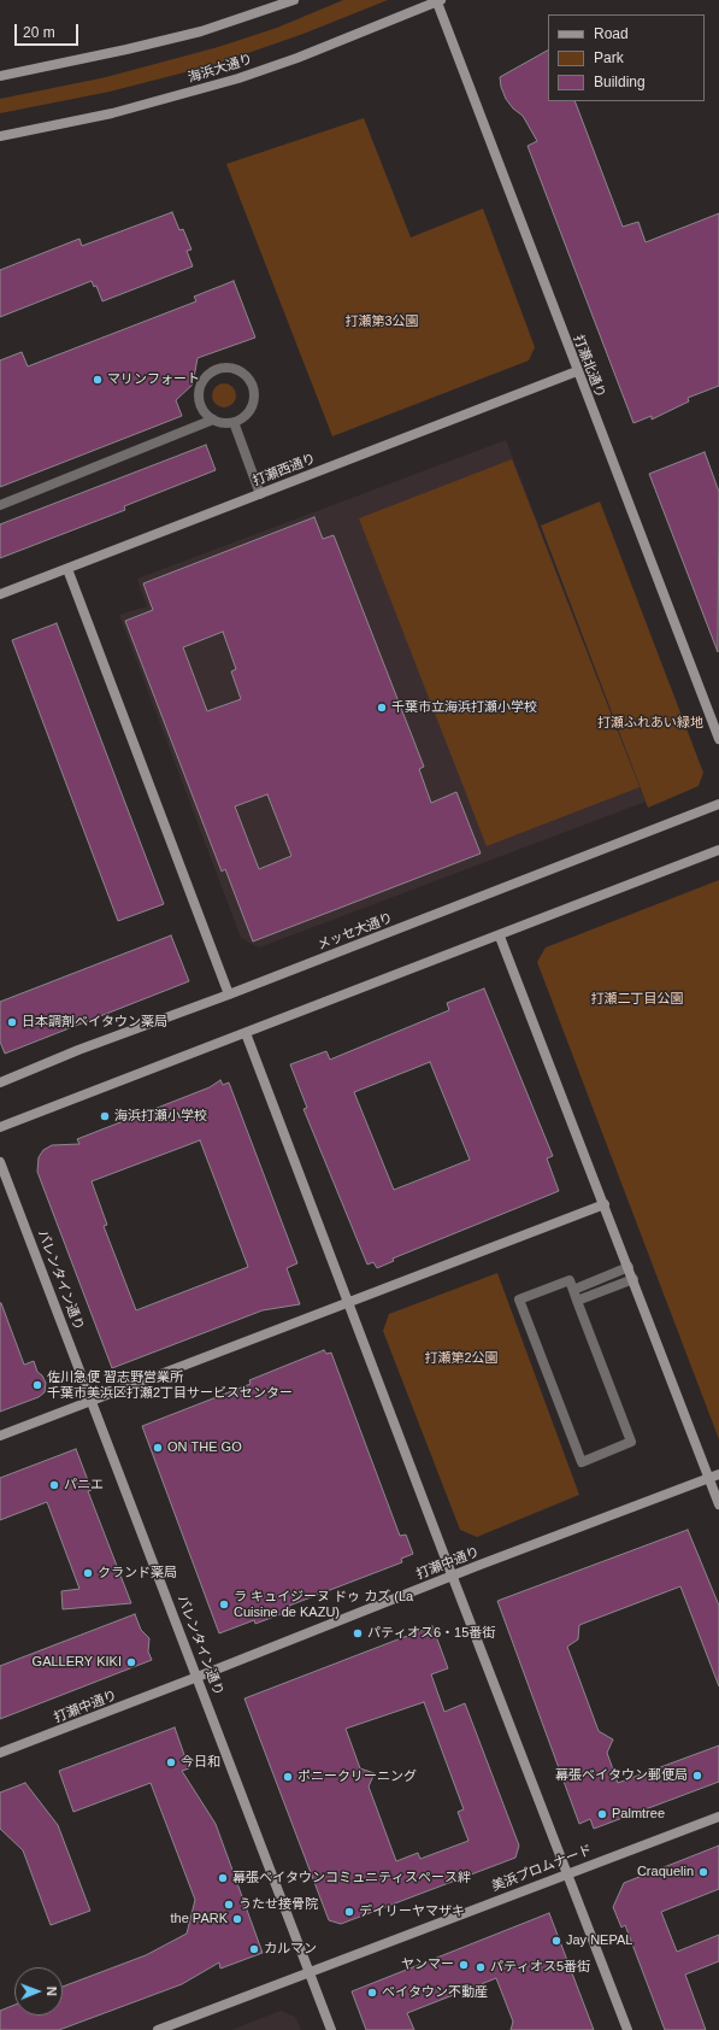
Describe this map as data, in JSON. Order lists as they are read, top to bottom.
{
  "streets": {
    "street": [
      "海浜大通り",
      "打瀬北通り",
      "打瀬西通り",
      "メッセ大通り",
      "バレンタイン通り",
      "打瀬中通り",
      "美浜プロムナード"
    ]
  },
  "crossings": [
    ["海浜大通り", "打瀬北通り"],
    ["打瀬北通り", "打瀬西通り"],
    ["バレンタイン通り", "打瀬中通り"],
    ["バレンタイン通り", "美浜プロムナード"]
  ],
  "parks": [
    "打瀬第3公園",
    "打瀬ふれあい緑地",
    "打瀬二丁目公園",
    "打瀬第2公園"
  ],
  "places": [
    "マリンフォート",
    "千葉市立海浜打瀬小学校",
    "日本調剤ベイタウン薬局",
    "海浜打瀬小学校",
    "佐川急便 習志野営業所 千葉市美浜区打瀬2丁目サービスセンター",
    "ON THE GO",
    "パニエ",
    "クランド薬局",
    "ラ キュイジーヌ ドゥ カズ (La Cuisine de KAZU)",
    "パティオス6・15番街",
    "GALLERY KIKI",
    "今日和",
    "幕張ベイタウン郵便局",
    "ポニークリーニング",
    "Palmtree",
    "Craquelin",
    "幕張ベイタウンコミュニティスペース絆",
    "うたせ接骨院",
    "デイリーヤマザキ",
    "the PARK",
    "Jay NEPAL",
    "カルマン",
    "ヤンマー",
    "パティオス5番街",
    "ベイタウン不動産"
  ],
  "legend": ["Road", "Park", "Building"],
  "scale_bar": "20 m",
  "north": "right"
}
